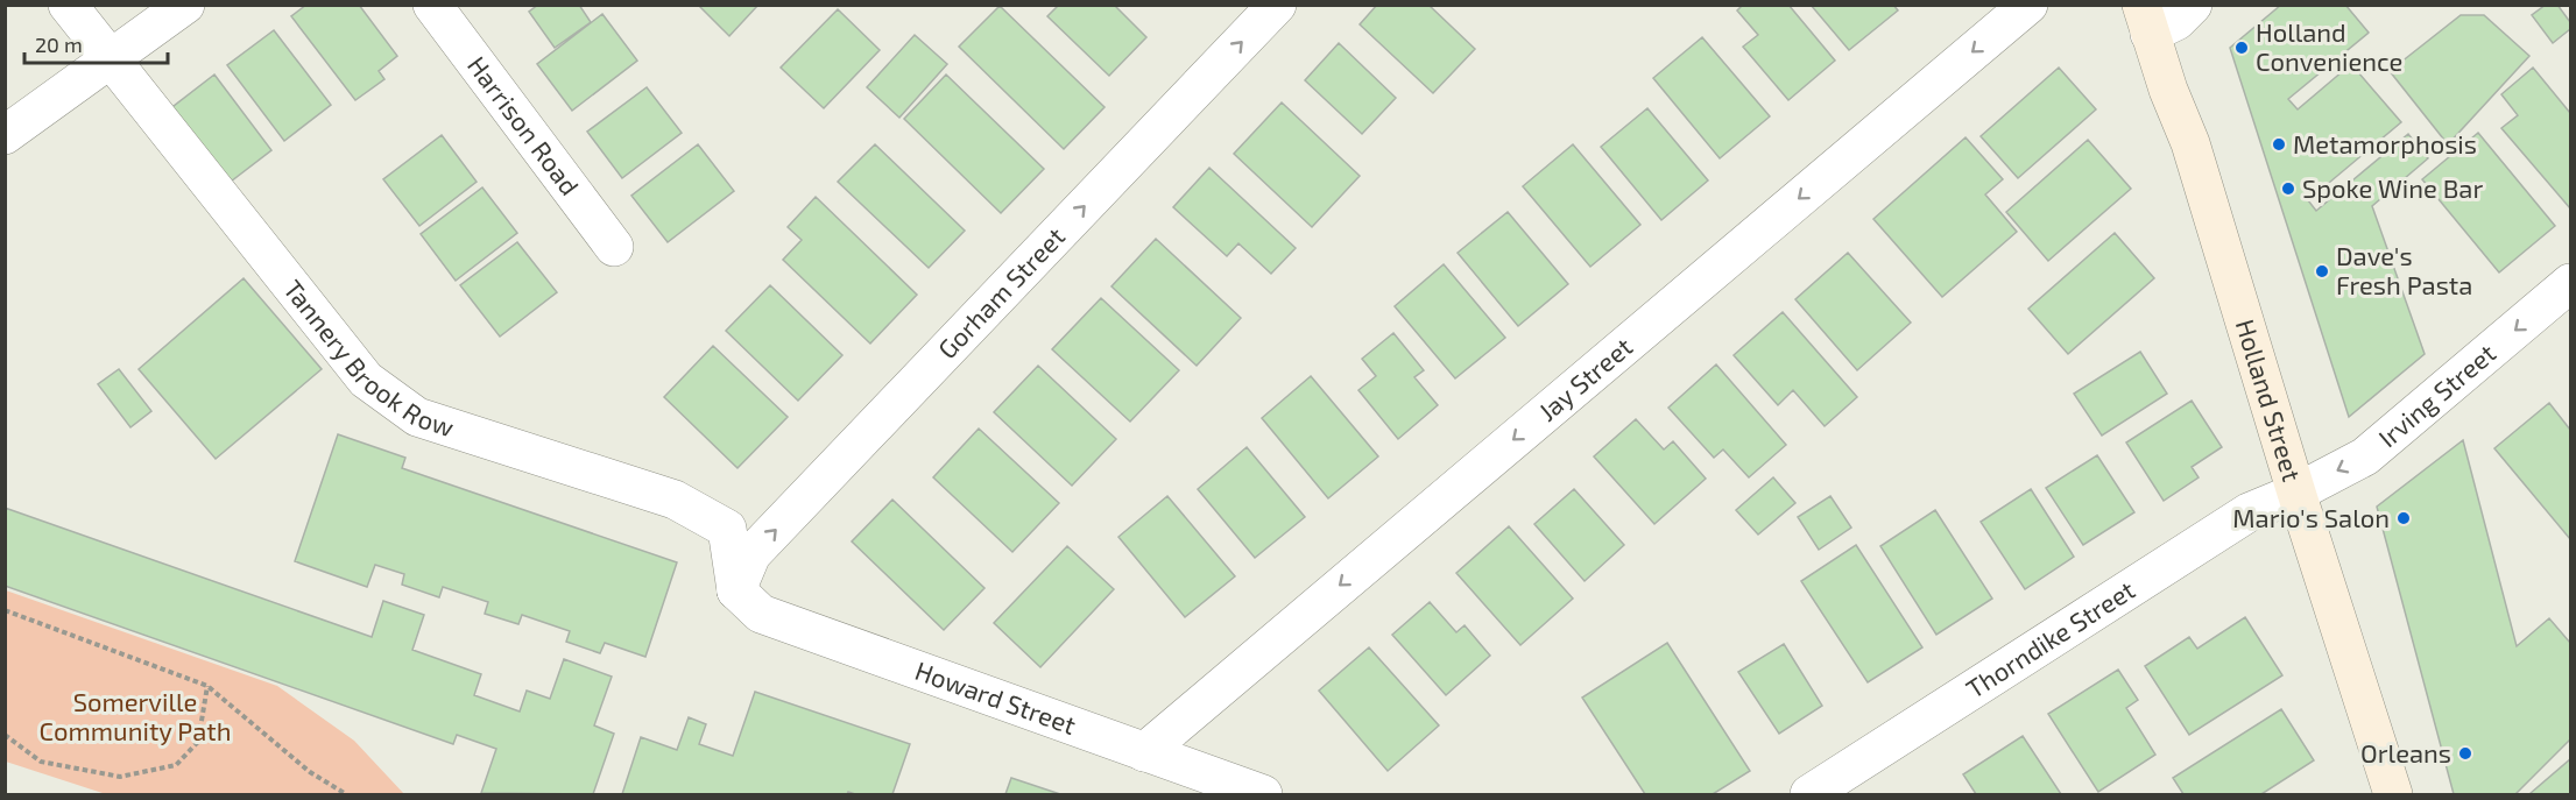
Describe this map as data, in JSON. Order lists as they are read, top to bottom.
{
  "streets": {
    "main road": ["Holland Street"],
    "street": [
      "Harrison Road",
      "Gorham Street",
      "Tannery Brook Row",
      "Jay Street",
      "Irving Street",
      "Thorndike Street",
      "Howard Street"
    ]
  },
  "crossings": [
    ["Gorham Street", "Tannery Brook Row"],
    ["Gorham Street", "Howard Street"],
    ["Tannery Brook Row", "Howard Street"],
    ["Jay Street", "Howard Street"],
    ["Irving Street", "Holland Street"],
    ["Irving Street", "Thorndike Street"],
    ["Holland Street", "Thorndike Street"]
  ],
  "one_way": ["Gorham Street", "Jay Street", "Irving Street"],
  "parks": ["Somerville Community Path"],
  "places": [
    "Holland Convenience",
    "Metamorphosis",
    "Spoke Wine Bar",
    "Dave's Fresh Pasta",
    "Mario's Salon",
    "Orleans"
  ],
  "scale_bar": "20 m"
}
